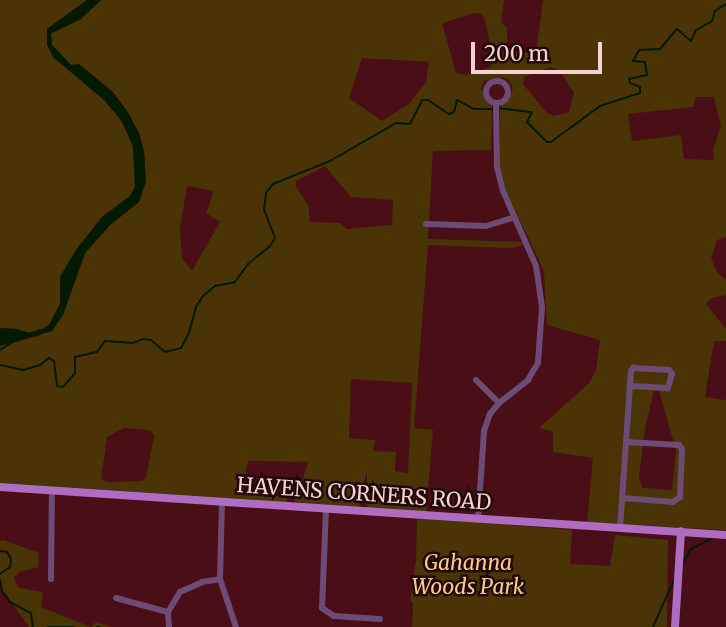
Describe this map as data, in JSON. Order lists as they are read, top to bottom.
{
  "streets": {
    "main road": ["HAVENS CORNERS ROAD"]
  },
  "parks": ["Gahanna Woods Park"],
  "scale_bar": "200 m"
}
